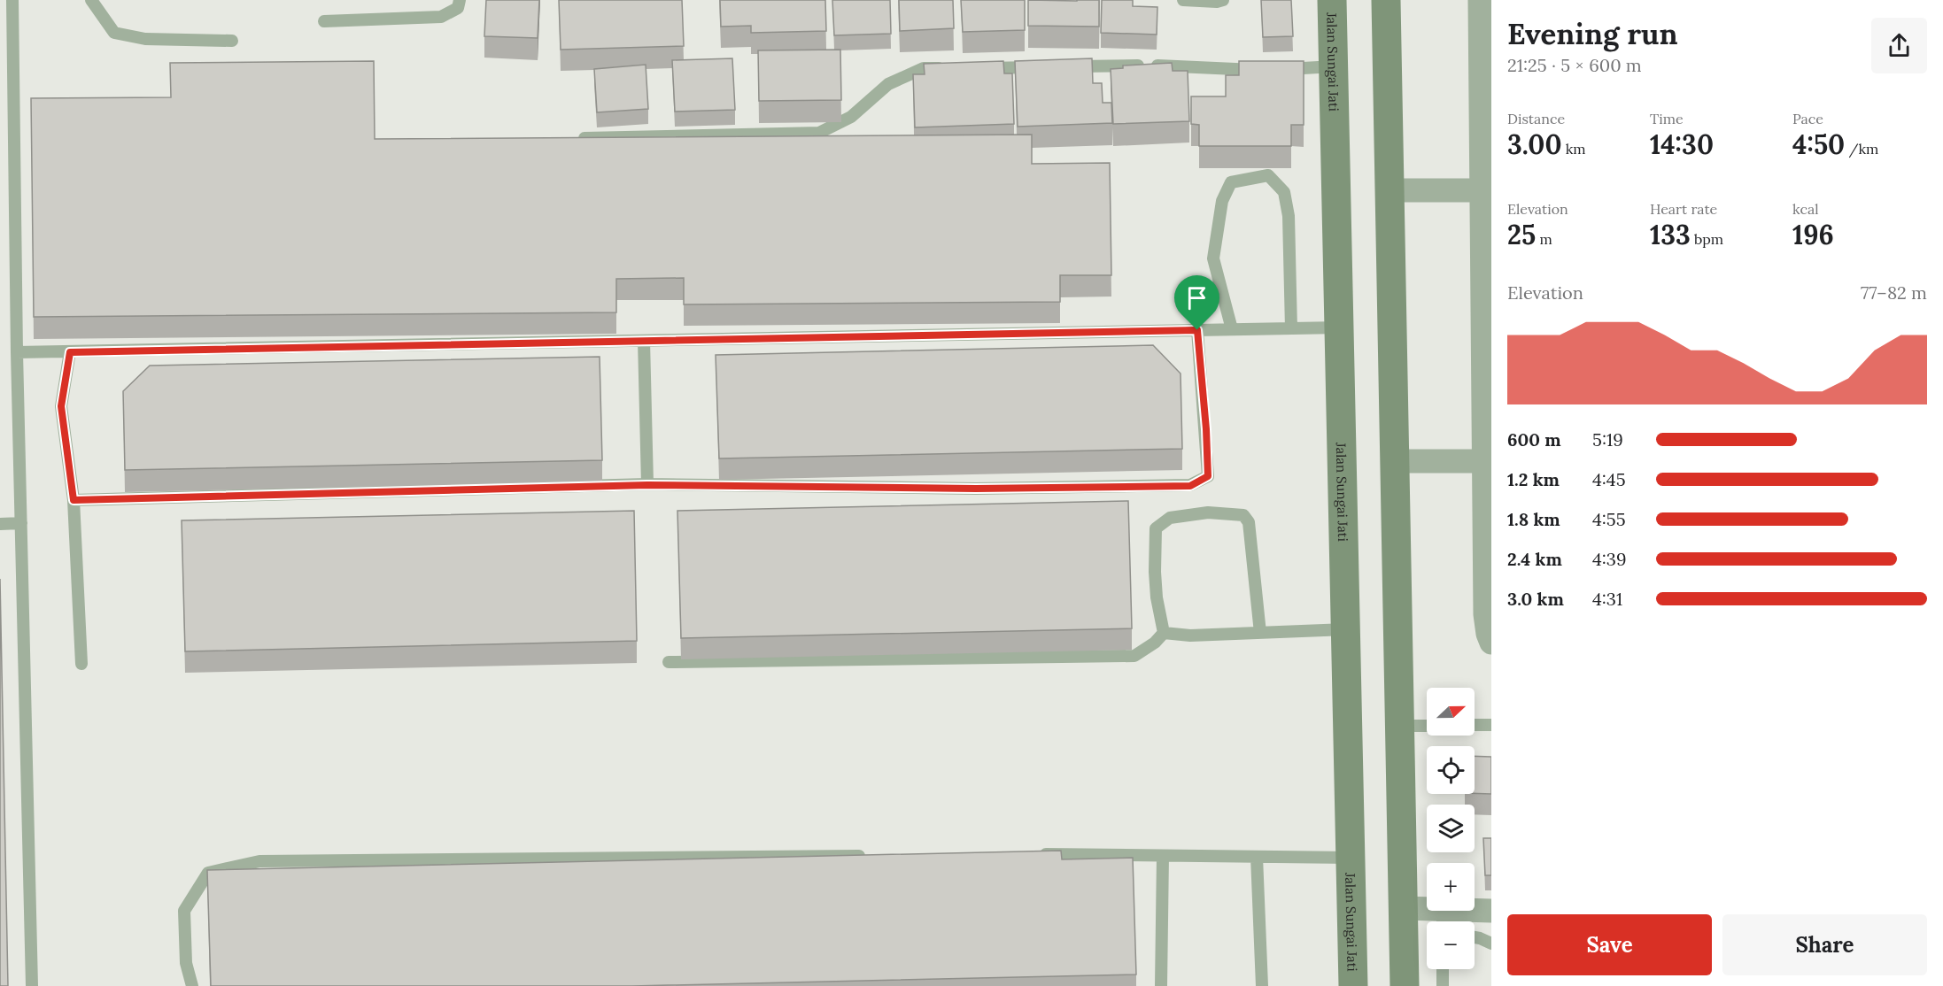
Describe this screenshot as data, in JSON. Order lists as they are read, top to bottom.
{
  "streets": {
    "main road": ["Jalan Sungai Jati"]
  },
  "north": "right",
  "page": {
    "heading": ["Evening run", "21:25 · 5 × 600 m"],
    "stats": [
      ["Distance", "3.00 km"],
      ["Time", "14:30"],
      ["Pace", "4:50 /km"],
      ["Elevation", "25 m"],
      ["Heart rate", "133 bpm"],
      ["kcal", "196"]
    ],
    "chart": ["Elevation", "77–82 m"],
    "list": [
      {
        "name": "600 m",
        "note": "5:19"
      },
      {
        "name": "1.2 km",
        "note": "4:45"
      },
      {
        "name": "1.8 km",
        "note": "4:55"
      },
      {
        "name": "2.4 km",
        "note": "4:39"
      },
      {
        "name": "3.0 km",
        "note": "4:31"
      }
    ],
    "map_buttons": ["+", "−"],
    "buttons": ["Save", "Share"]
  }
}
